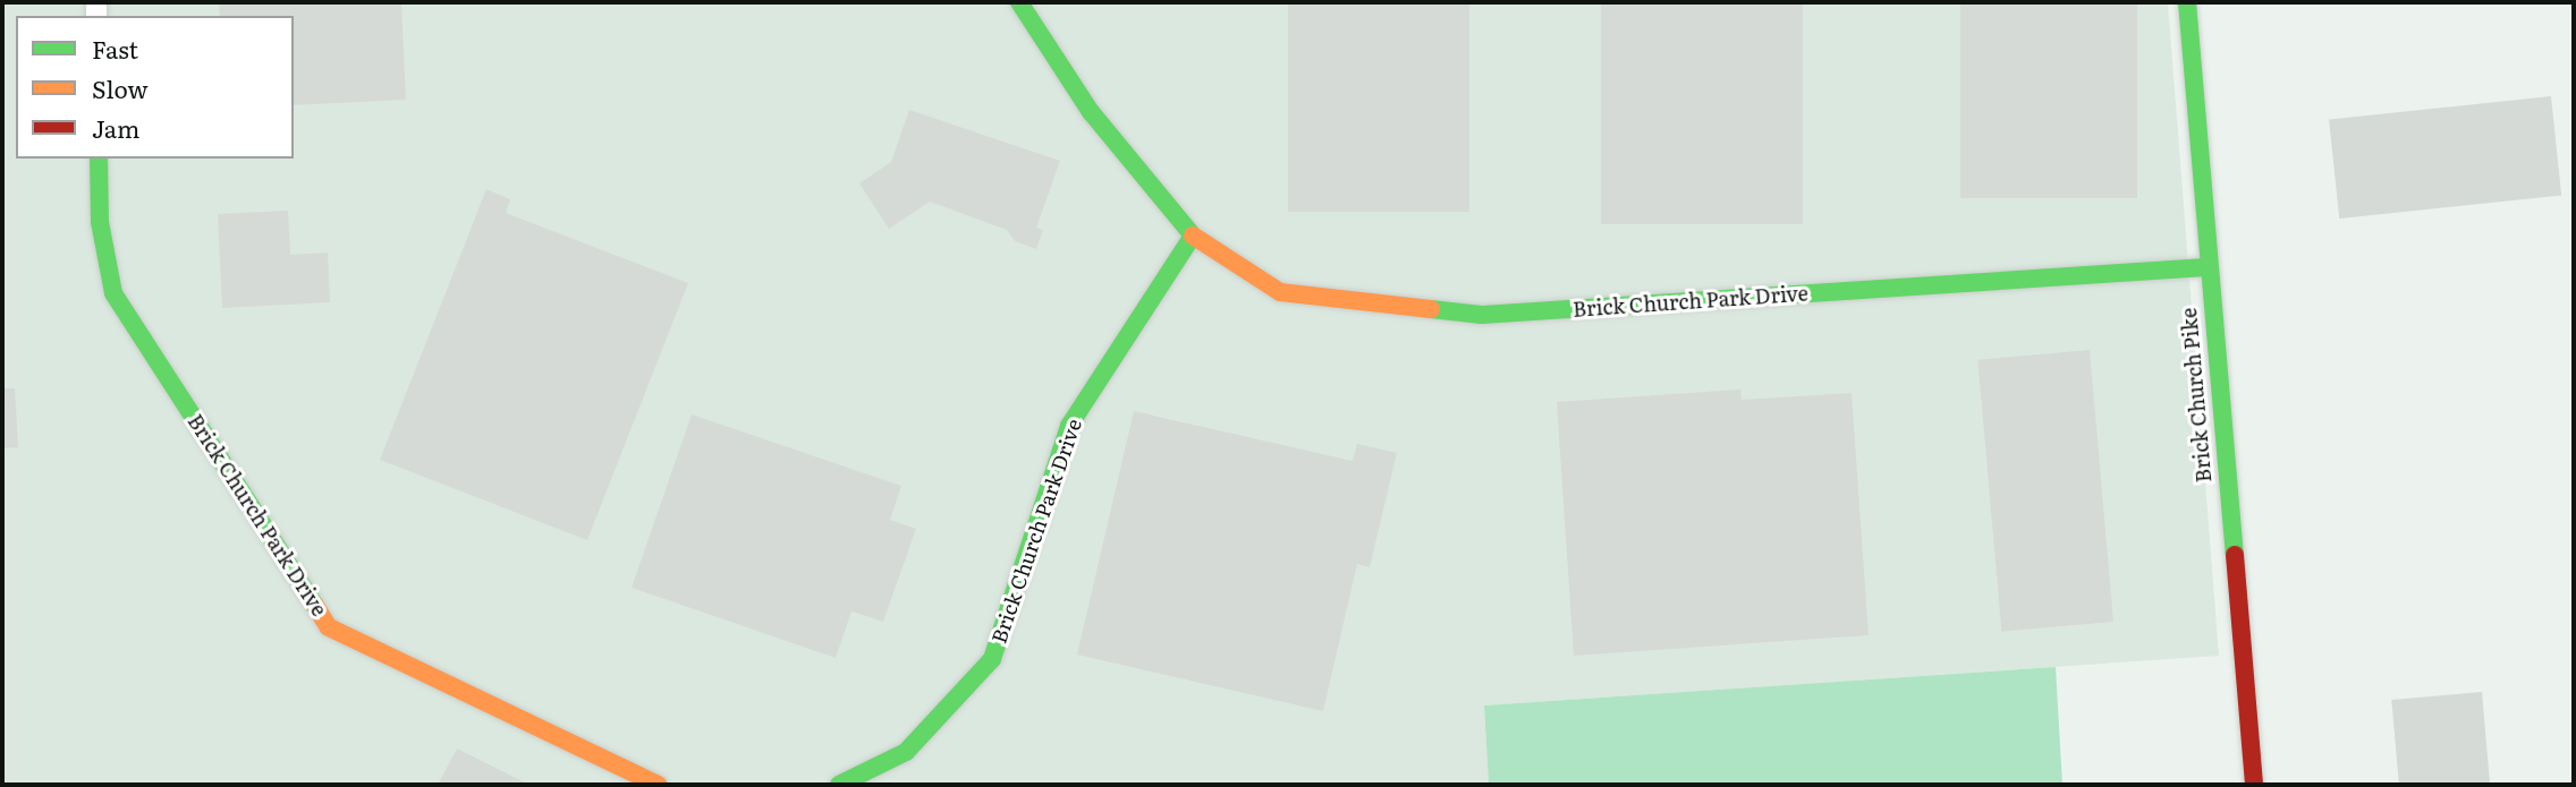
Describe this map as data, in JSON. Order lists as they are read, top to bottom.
{
  "streets": {
    "street": ["Brick Church Park Drive", "Brick Church Pike"]
  },
  "crossings": [
    ["Brick Church Park Drive", "Brick Church Pike"]
  ],
  "legend": ["Fast", "Slow", "Jam"]
}
